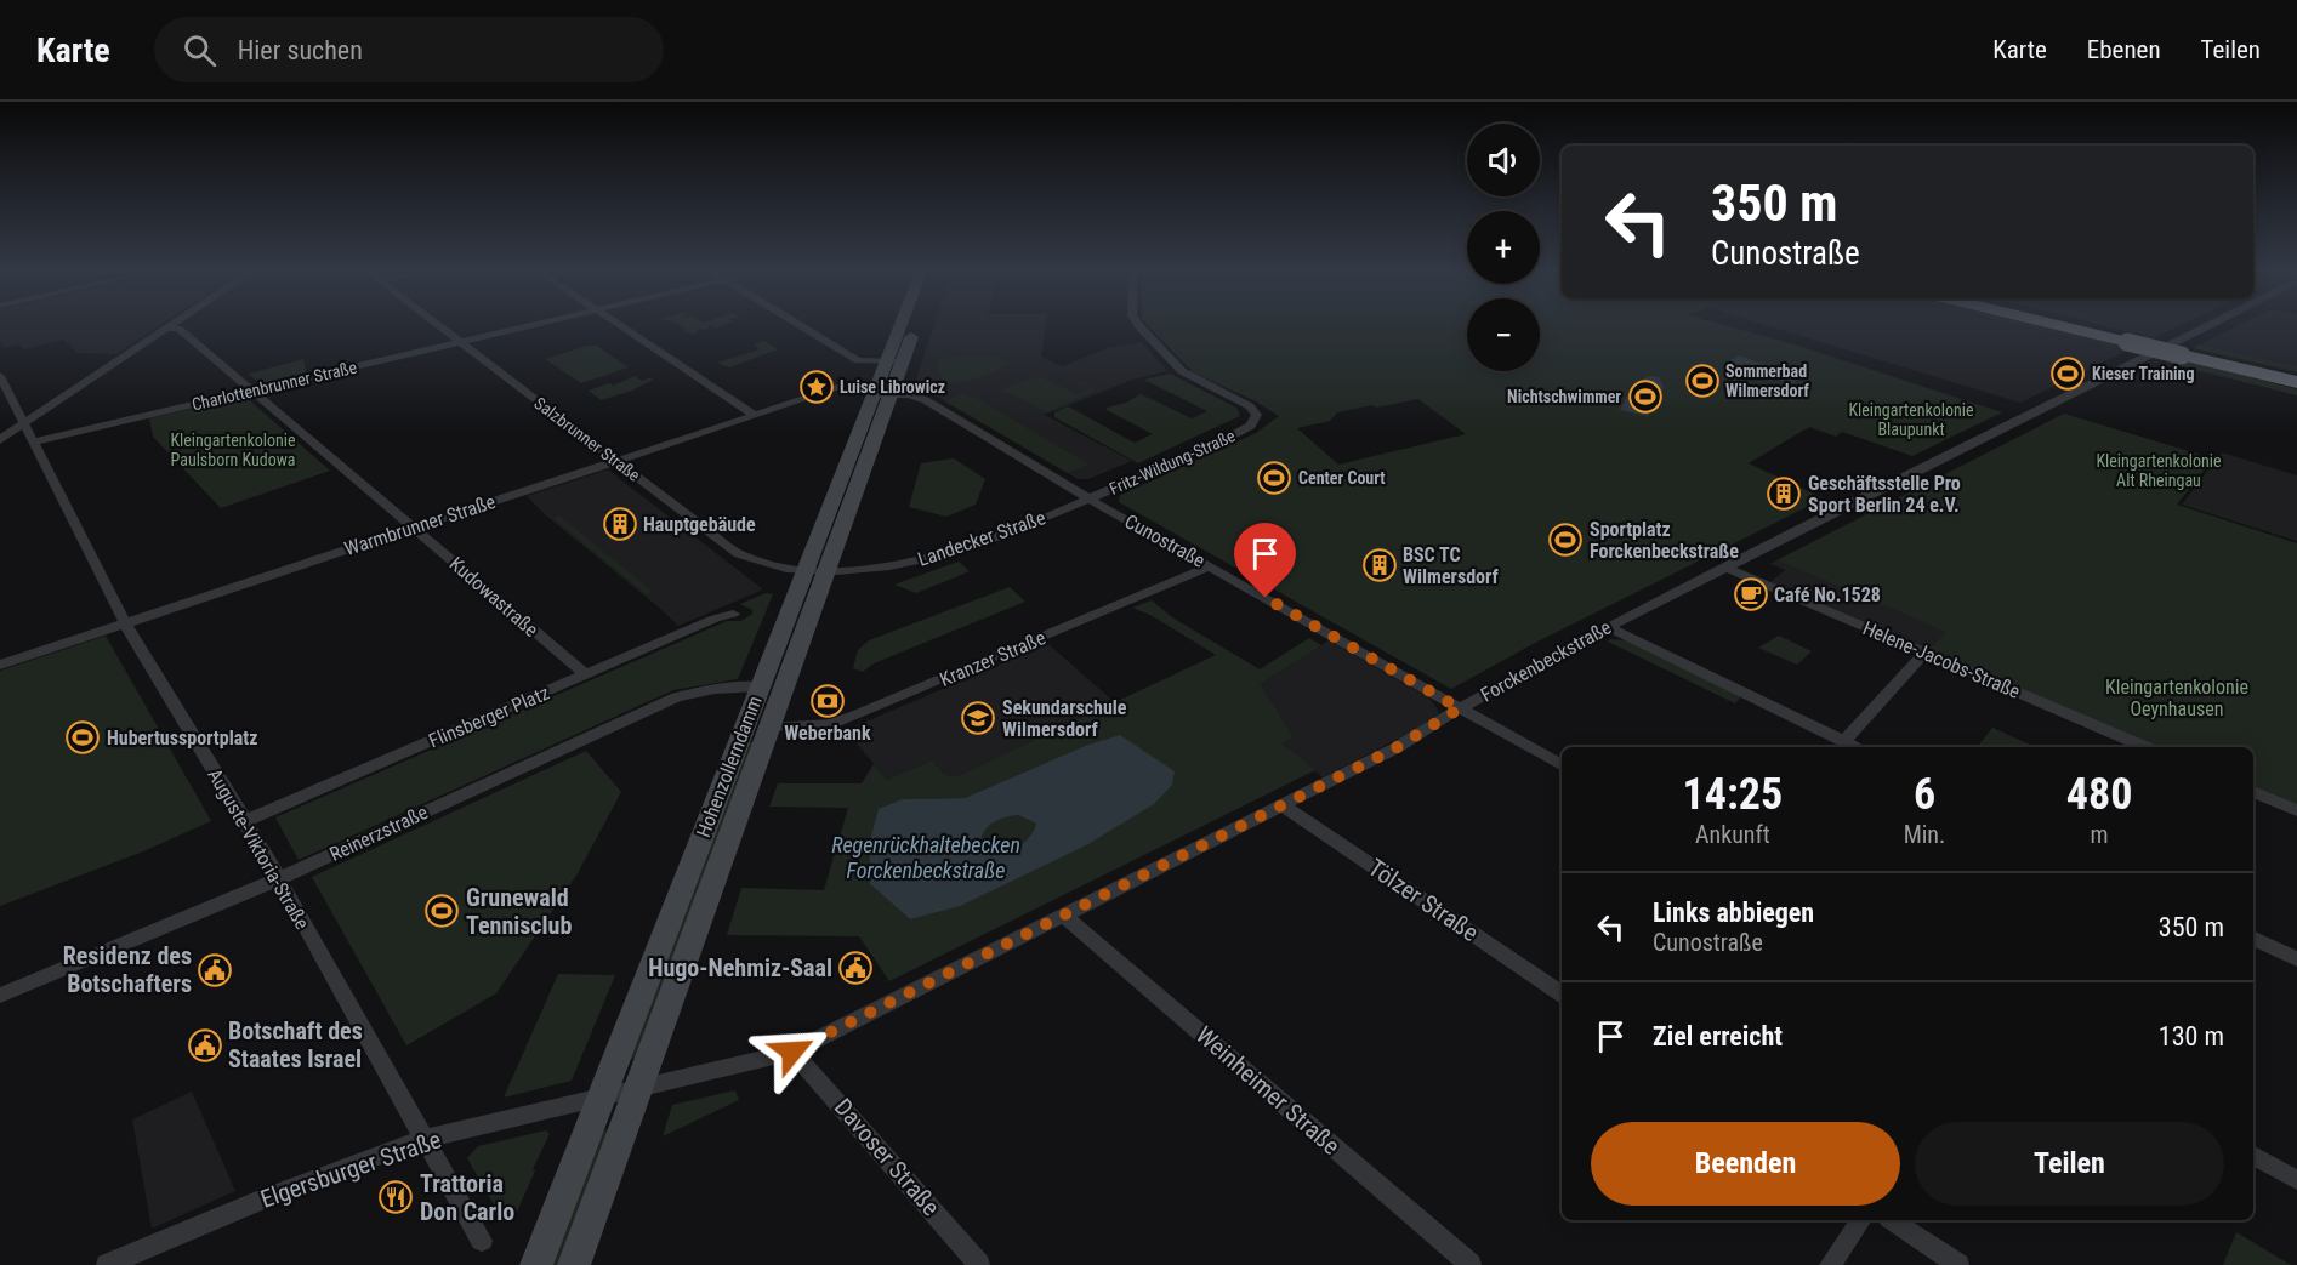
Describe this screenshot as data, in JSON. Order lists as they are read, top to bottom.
{
  "streets": {
    "main road": ["Hohenzollerndamm"],
    "street": [
      "Charlottenbrunner Straße",
      "Salzbrunner Straße",
      "Fritz-Wildung-Straße",
      "Warmbrunner Straße",
      "Landecker Straße",
      "Cunostraße",
      "Kudowastraße",
      "Kranzer Straße",
      "Helene-Jacobs-Straße",
      "Forckenbeckstraße",
      "Flinsberger Platz",
      "Reinerzstraße",
      "Auguste-Viktoria-Straße",
      "Tölzer Straße",
      "Weinheimer Straße",
      "Davoser Straße",
      "Elgersburger Straße"
    ]
  },
  "crossings": [
    ["Charlottenbrunner Straße", "Salzbrunner Straße"],
    ["Charlottenbrunner Straße", "Kudowastraße"],
    ["Charlottenbrunner Straße", "Auguste-Viktoria-Straße"],
    ["Salzbrunner Straße", "Warmbrunner Straße"],
    ["Salzbrunner Straße", "Landecker Straße"],
    ["Salzbrunner Straße", "Hohenzollerndamm"],
    ["Fritz-Wildung-Straße", "Landecker Straße"],
    ["Fritz-Wildung-Straße", "Cunostraße"],
    ["Warmbrunner Straße", "Kudowastraße"],
    ["Warmbrunner Straße", "Auguste-Viktoria-Straße"],
    ["Landecker Straße", "Cunostraße"],
    ["Landecker Straße", "Hohenzollerndamm"],
    ["Cunostraße", "Kranzer Straße"],
    ["Cunostraße", "Forckenbeckstraße"],
    ["Cunostraße", "Hohenzollerndamm"],
    ["Kudowastraße", "Flinsberger Platz"],
    ["Kranzer Straße", "Hohenzollerndamm"],
    ["Helene-Jacobs-Straße", "Forckenbeckstraße"],
    ["Forckenbeckstraße", "Hohenzollerndamm"],
    ["Forckenbeckstraße", "Tölzer Straße"],
    ["Forckenbeckstraße", "Weinheimer Straße"],
    ["Forckenbeckstraße", "Davoser Straße"],
    ["Forckenbeckstraße", "Elgersburger Straße"],
    ["Flinsberger Platz", "Auguste-Viktoria-Straße"],
    ["Hohenzollerndamm", "Reinerzstraße"],
    ["Hohenzollerndamm", "Elgersburger Straße"],
    ["Reinerzstraße", "Auguste-Viktoria-Straße"],
    ["Auguste-Viktoria-Straße", "Elgersburger Straße"]
  ],
  "water": ["Regenrückhaltebecken Forckenbeckstraße"],
  "parks": [
    "Kleingartenkolonie Blaupunkt",
    "Kleingartenkolonie Paulsborn Kudowa",
    "Kleingartenkolonie Alt Rheingau",
    "Kleingartenkolonie Oeynhausen"
  ],
  "places": {
    "sports": [
      "Kieser Training",
      "Sommerbad Wilmersdorf",
      "Nichtschwimmer",
      "Center Court",
      "Sportplatz Forckenbeckstraße",
      "Hubertussportplatz",
      "Grunewald Tennisclub"
    ],
    "place": ["Luise Librowicz"],
    "building": ["Geschäftsstelle Pro Sport Berlin 24 e.V.", "Hauptgebäude", "BSC TC Wilmersdorf"],
    "cafe": ["Café No.1528"],
    "bank": ["Weberbank"],
    "school or university": ["Sekundarschule Wilmersdorf"],
    "public building": ["Hugo-Nehmiz-Saal", "Residenz des Botschafters", "Botschaft des Staates Israel"],
    "restaurant": ["Trattoria Don Carlo"]
  },
  "page": {
    "header": "Karte",
    "search": "Hier suchen",
    "nav": ["Karte", "Ebenen", "Teilen"],
    "map_buttons": ["+", "−"],
    "turn": ["350 m", "Cunostraße"],
    "eta": [
      "14:25",
      "Ankunft",
      "6",
      "Min.",
      "480",
      "m"
    ],
    "list": [
      {
        "name": "Links abbiegen",
        "note": "Cunostraße",
        "value": "350 m"
      },
      {
        "name": "Ziel erreicht",
        "value": "130 m"
      }
    ],
    "buttons": ["Beenden", "Teilen"]
  }
}
